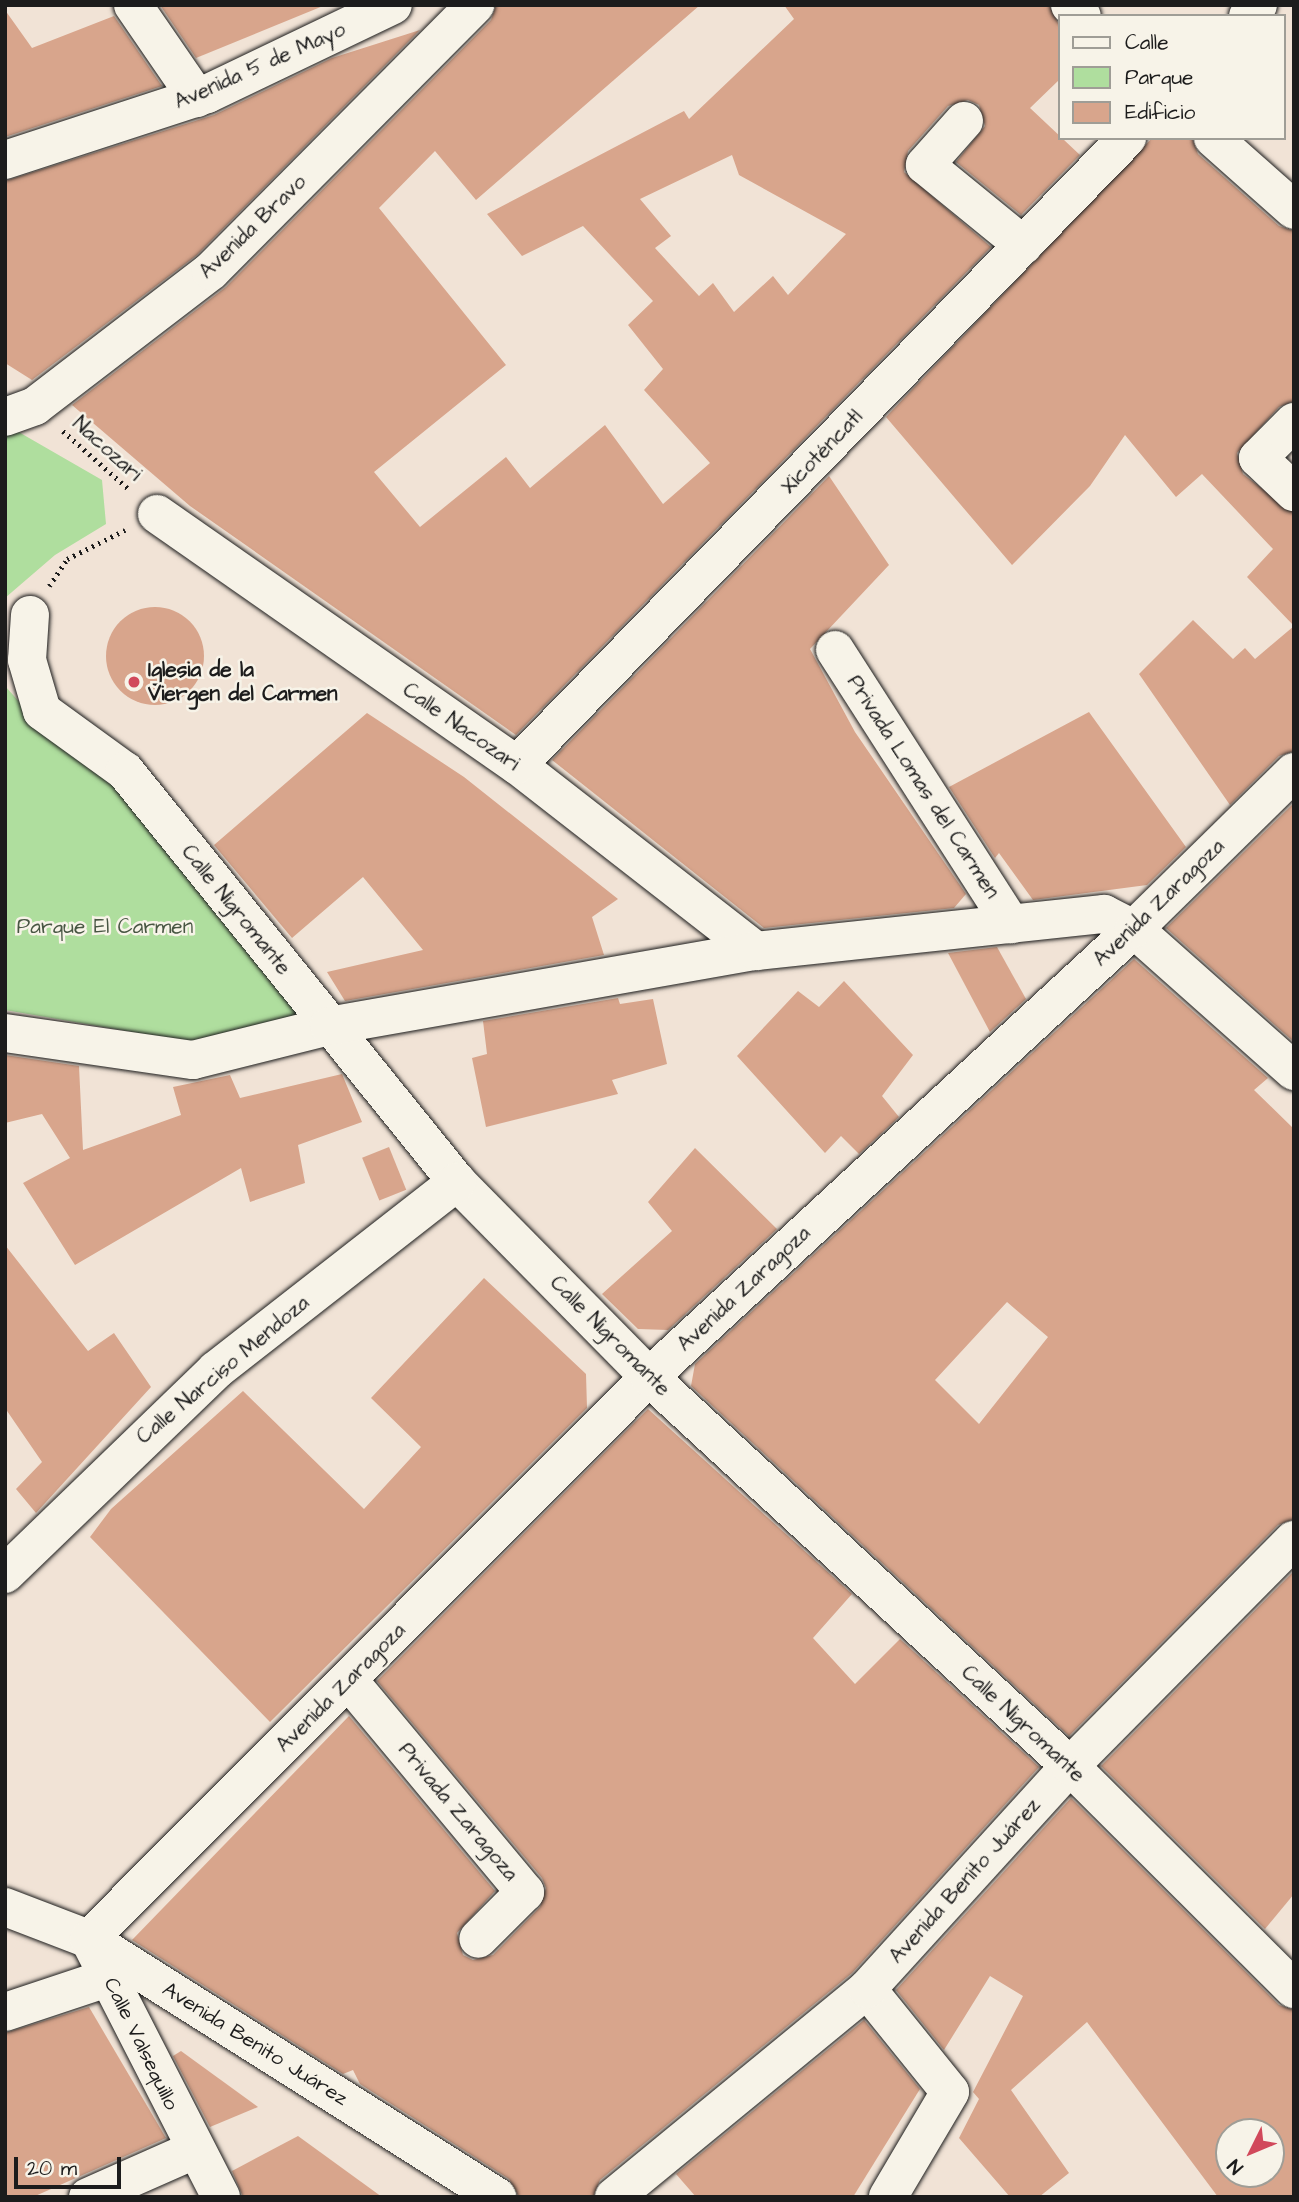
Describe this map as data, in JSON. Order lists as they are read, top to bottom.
{
  "streets": {
    "street": [
      "Avenida 5 de Mayo",
      "Avenida Bravo",
      "Xicoténcatl",
      "Calle Nacozari",
      "Privada Lomas del Carmen",
      "Avenida Zaragoza",
      "Calle Nigromante",
      "Calle Narciso Mendoza",
      "Privada Zaragoza",
      "Avenida Benito Juárez",
      "Calle Valsequillo"
    ],
    "path": ["Nacozari"]
  },
  "crossings": [
    ["Avenida Bravo", "Nacozari"],
    ["Nacozari", "Calle Nacozari"],
    ["Xicoténcatl", "Calle Nacozari"],
    ["Avenida Zaragoza", "Calle Nigromante"],
    ["Avenida Zaragoza", "Privada Zaragoza"],
    ["Avenida Zaragoza", "Avenida Benito Juárez"],
    ["Calle Nigromante", "Calle Narciso Mendoza"],
    ["Calle Nigromante", "Avenida Benito Juárez"],
    ["Avenida Benito Juárez", "Calle Valsequillo"]
  ],
  "parks": ["Parque El Carmen"],
  "places": ["Iglesia de la Viergen del Carmen"],
  "legend": ["Calle", "Parque", "Edificio"],
  "scale_bar": "20 m",
  "north": "bottom left"
}
